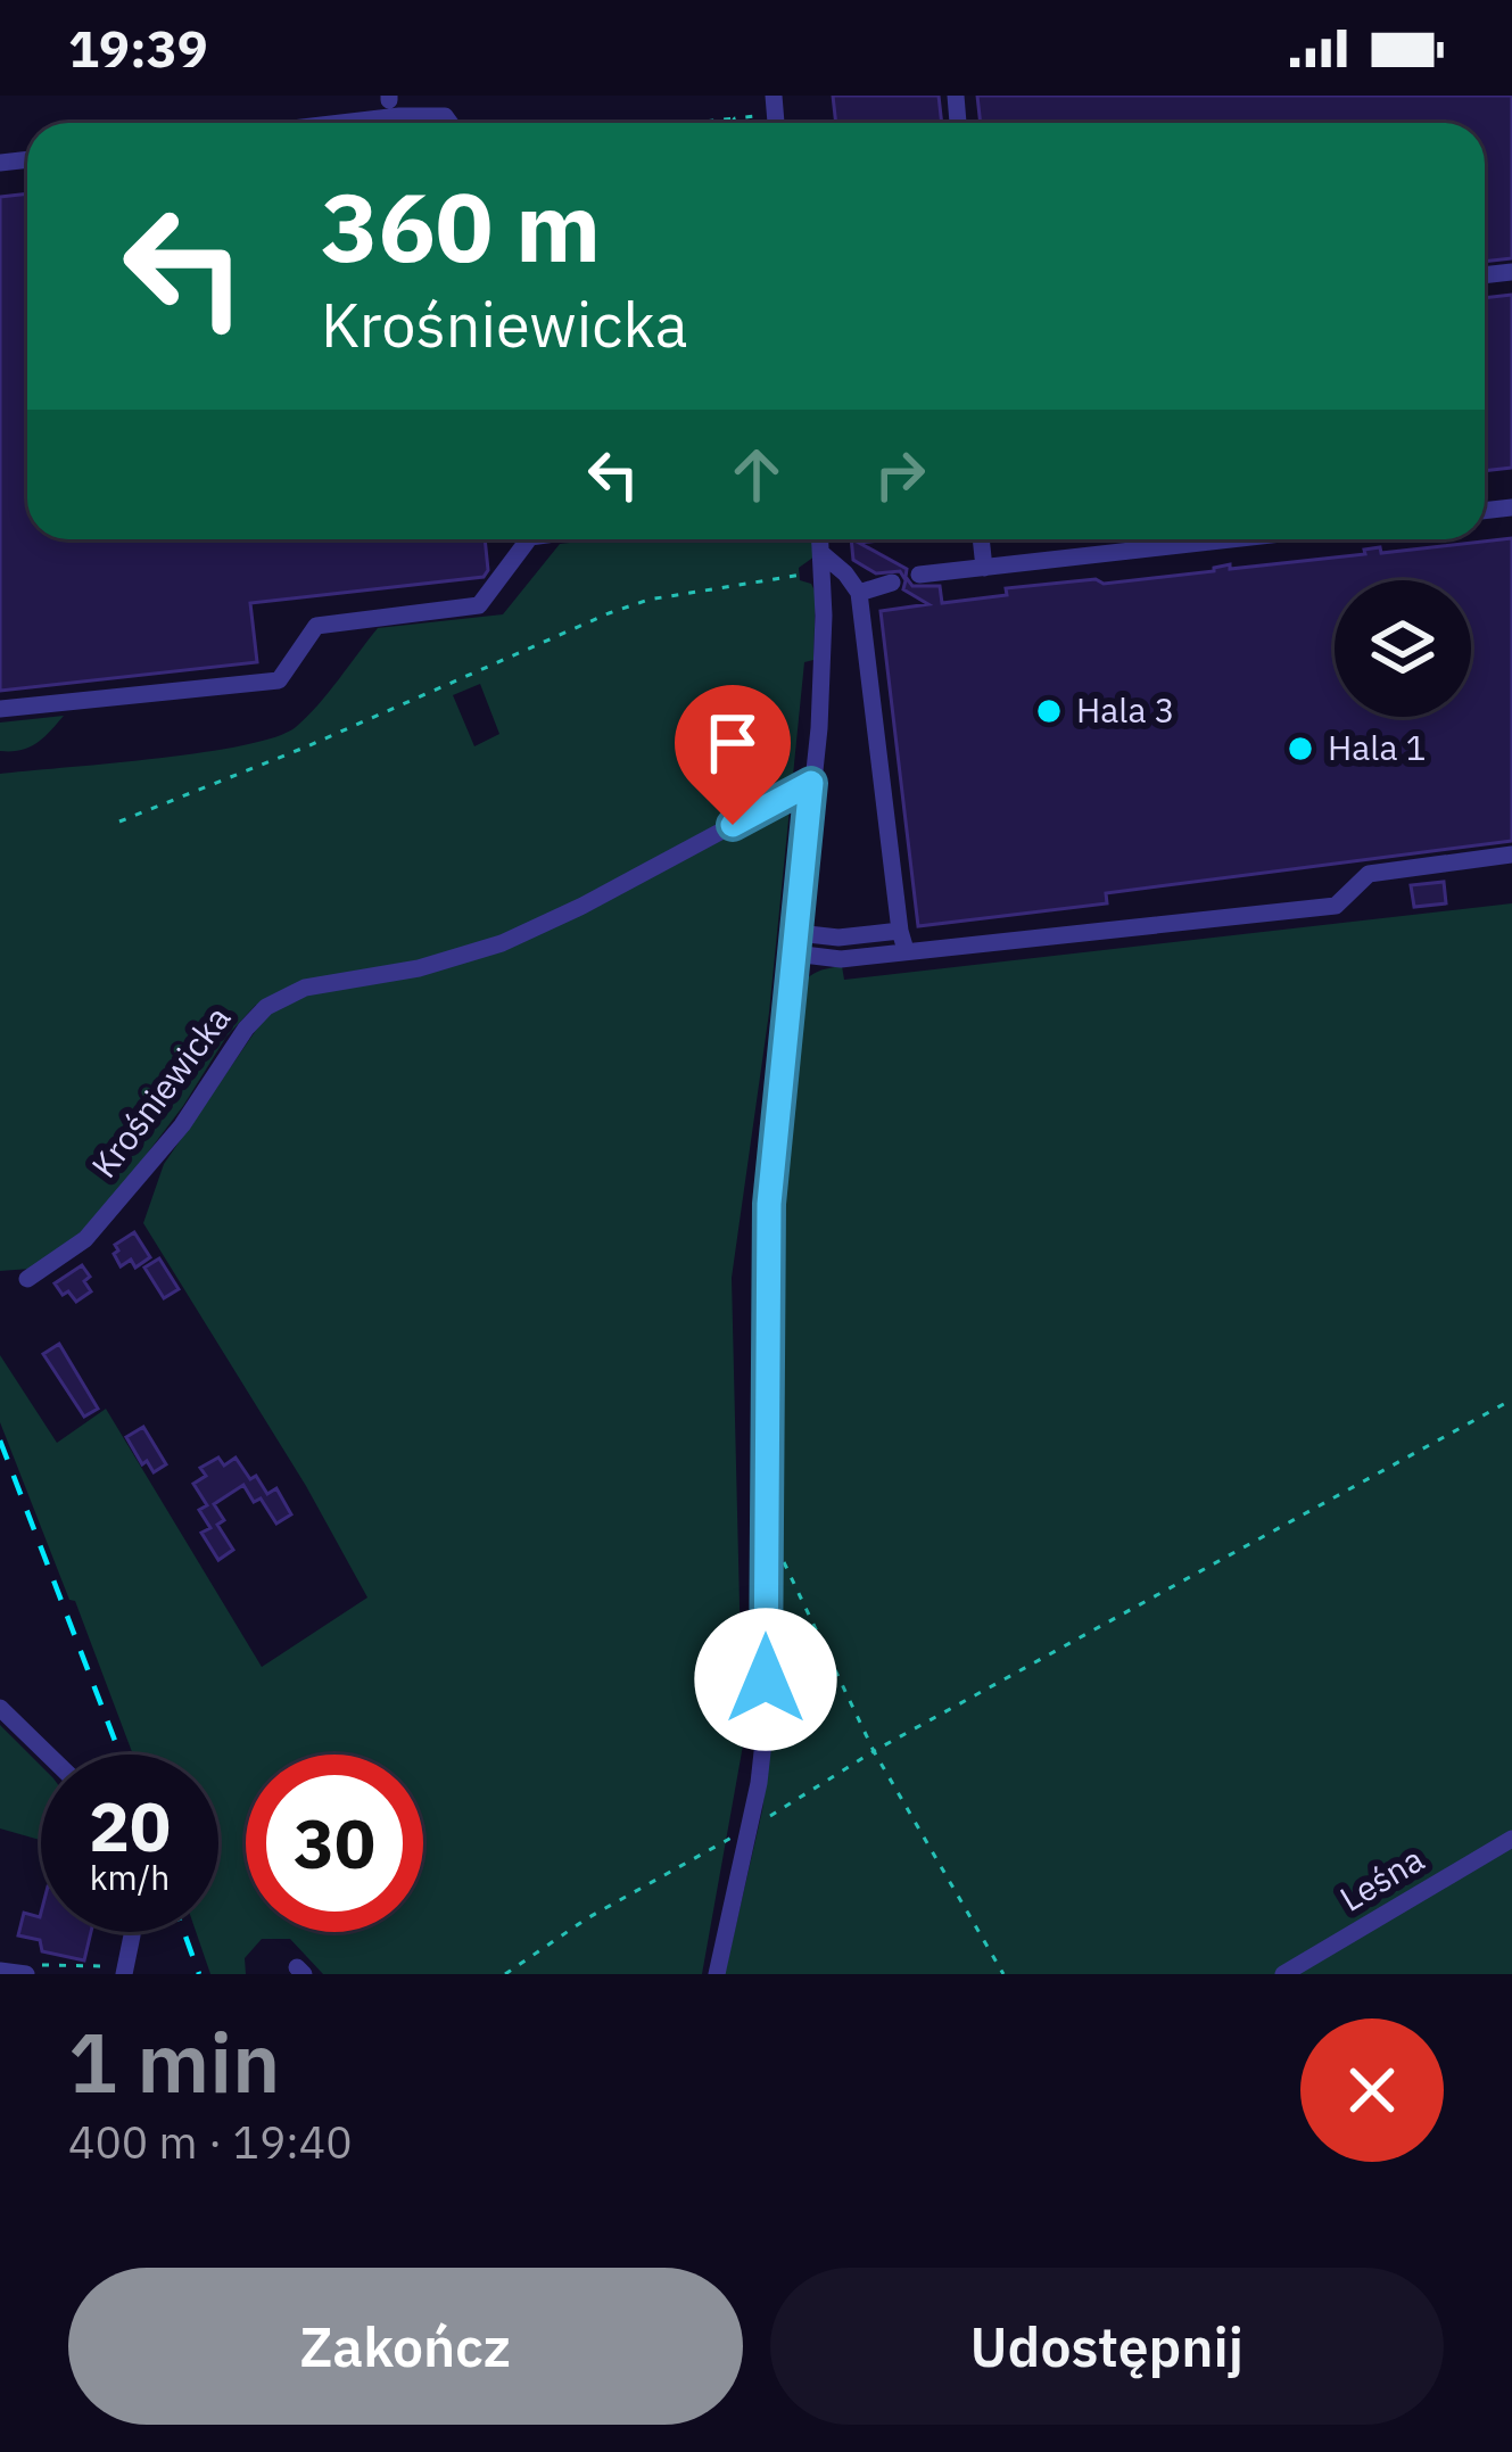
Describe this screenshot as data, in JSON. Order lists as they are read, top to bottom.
{
  "streets": {
    "street": ["Krośniewicka", "Leśna"]
  },
  "places": ["Hala 3", "Hala 1"],
  "page": {
    "status": "19:39",
    "turn": ["360 m", "Krośniewicka"],
    "speed": "20 km/h",
    "limit": "30",
    "heading": ["1 min", "400 m · 19:40"],
    "buttons": ["Zakończ", "Udostępnij"]
  }
}
